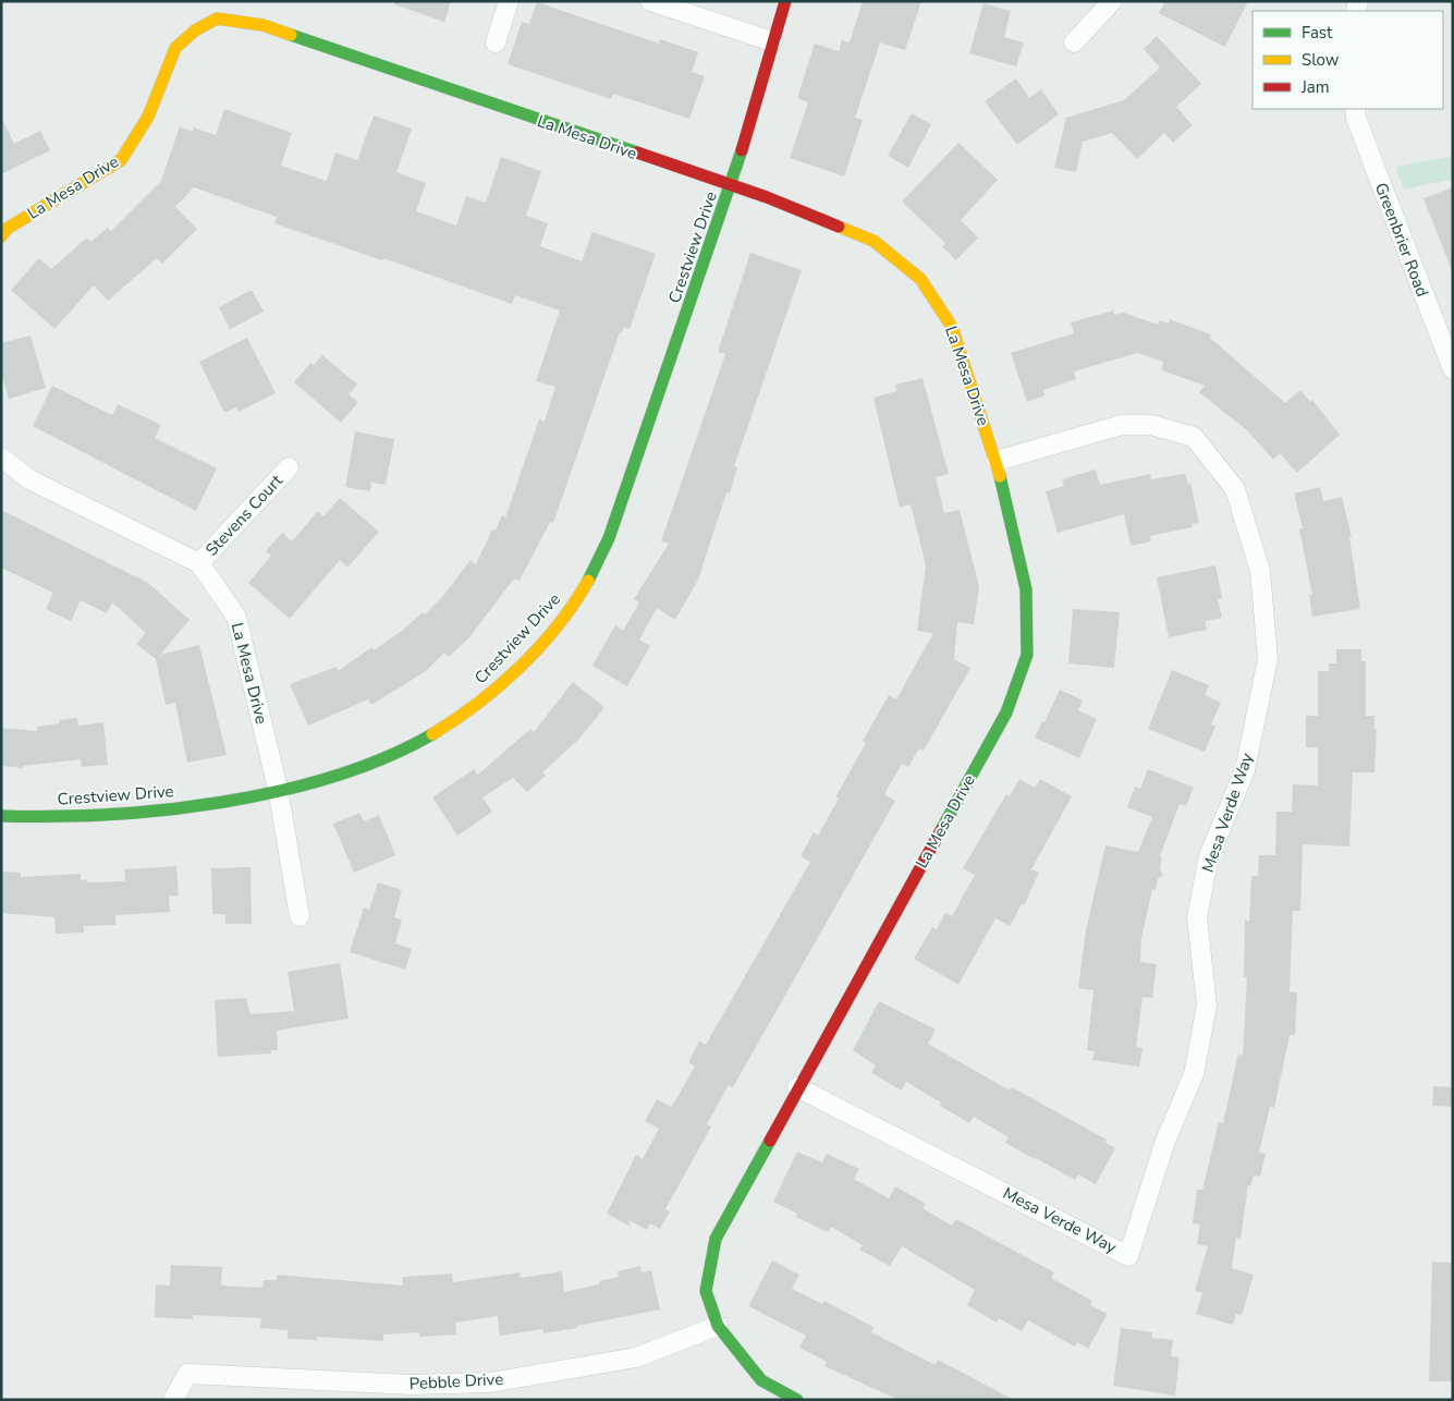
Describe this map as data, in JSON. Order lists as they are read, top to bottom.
{
  "streets": {
    "street": [
      "La Mesa Drive",
      "Greenbrier Road",
      "Crestview Drive",
      "Stevens Court",
      "Mesa Verde Way",
      "Pebble Drive"
    ]
  },
  "crossings": [
    ["La Mesa Drive", "Crestview Drive"],
    ["La Mesa Drive", "Stevens Court"],
    ["La Mesa Drive", "Mesa Verde Way"],
    ["La Mesa Drive", "Pebble Drive"]
  ],
  "legend": ["Fast", "Slow", "Jam"]
}
